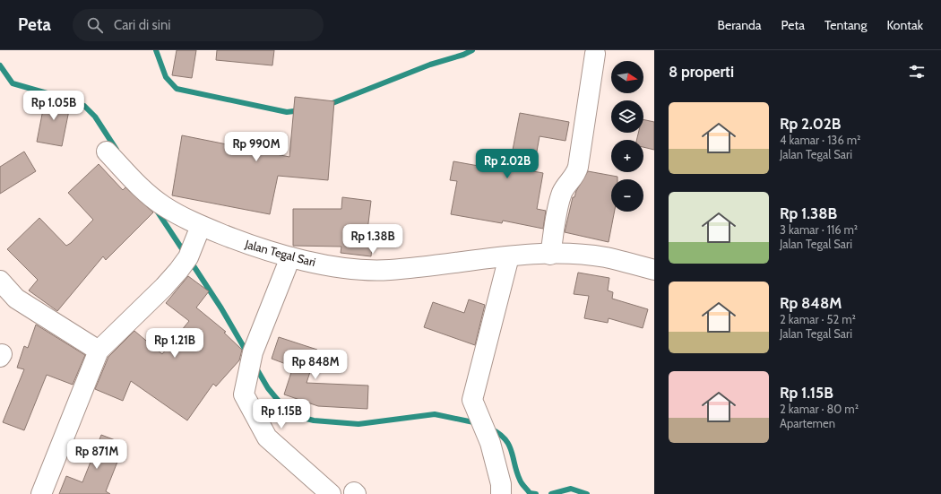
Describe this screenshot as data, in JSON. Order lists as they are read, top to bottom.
{
  "streets": {
    "street": ["Jalan Tegal Sari"]
  },
  "north": "right",
  "page": {
    "header": "Peta",
    "search": "Cari di sini",
    "nav": [
      "Beranda",
      "Peta",
      "Tentang",
      "Kontak"
    ],
    "heading": "8 properti",
    "map_buttons": ["+", "−"],
    "price": [
      "Rp 1.05B",
      "Rp 990M",
      "Rp 2.02B",
      "Rp 1.38B",
      "Rp 1.21B",
      "Rp 848M",
      "Rp 1.15B",
      "Rp 871M"
    ],
    "list": [
      {
        "name": "Rp 2.02B",
        "note": "4 kamar · 136 m² · Jalan Tegal Sari"
      },
      {
        "name": "Rp 1.38B",
        "note": "3 kamar · 116 m² · Jalan Tegal Sari"
      },
      {
        "name": "Rp 848M",
        "note": "2 kamar · 52 m² · Jalan Tegal Sari"
      },
      {
        "name": "Rp 1.15B",
        "note": "2 kamar · 80 m² · Apartemen"
      }
    ]
  }
}
